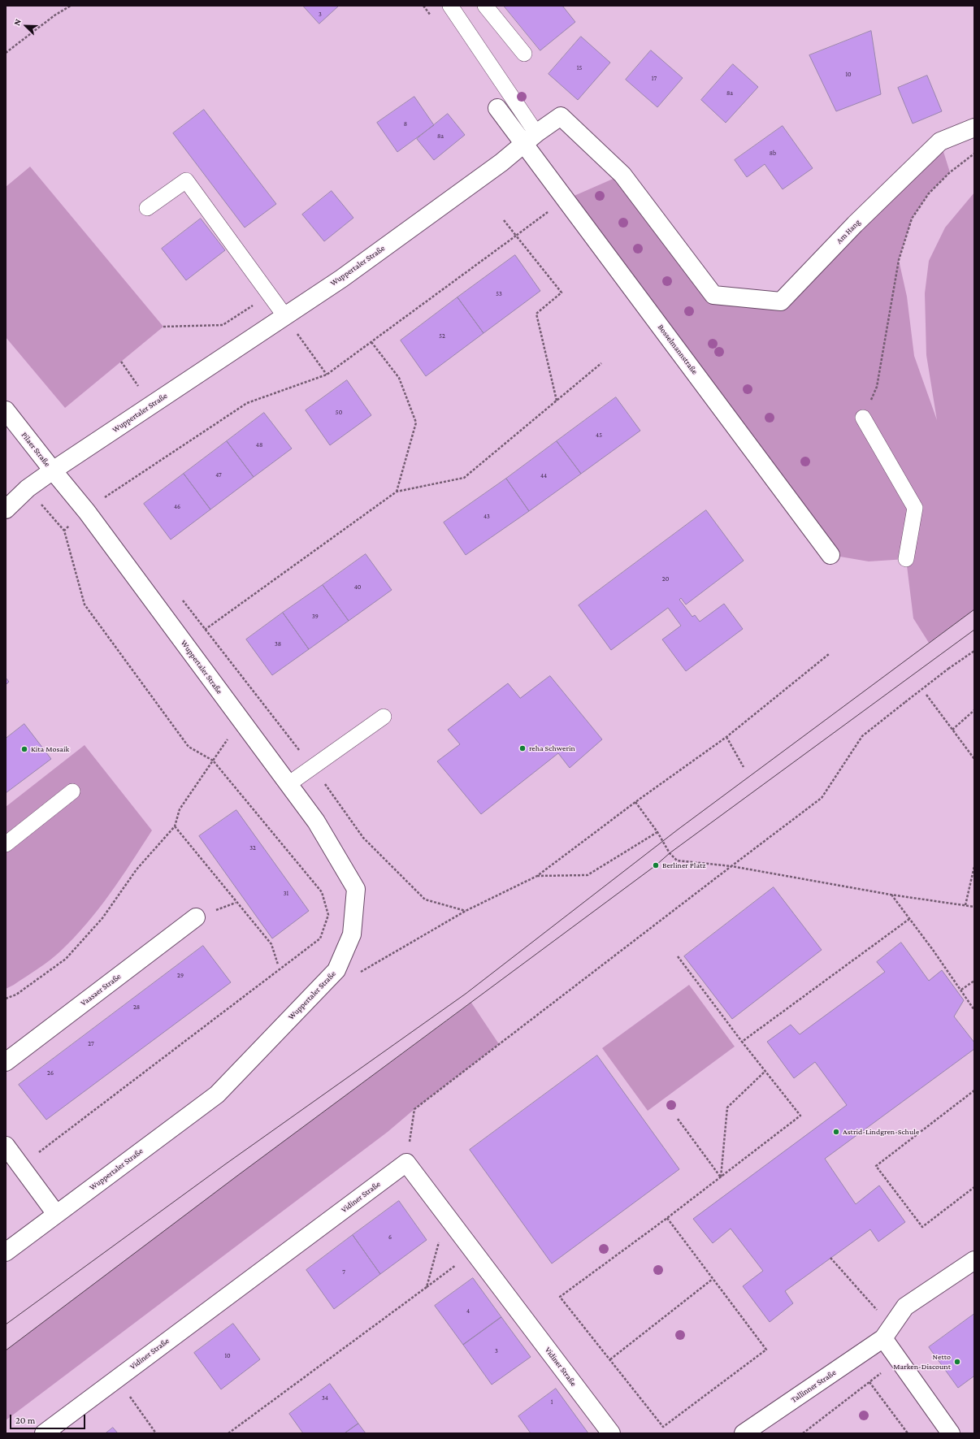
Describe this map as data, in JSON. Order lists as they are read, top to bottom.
{
  "streets": {
    "street": [
      "Am Hang",
      "Wuppertaler Straße",
      "Bosselmannstraße",
      "Pilaer Straße",
      "Vaasaer Straße",
      "Vidiner Straße",
      "Tallinner Straße"
    ]
  },
  "crossings": [
    ["Am Hang", "Wuppertaler Straße"],
    ["Am Hang", "Bosselmannstraße"],
    ["Wuppertaler Straße", "Bosselmannstraße"],
    ["Wuppertaler Straße", "Pilaer Straße"]
  ],
  "places": [
    "reha Schwerin",
    "Kita Mosaik",
    "Berliner Platz",
    "Astrid-Lindgren-Schule",
    "Netto Marken-Discount"
  ],
  "house_numbers": [
    "3",
    "15",
    "10",
    "17",
    "8a",
    "8",
    "8a",
    "8b",
    "53",
    "52",
    "50",
    "45",
    "48",
    "47",
    "44",
    "46",
    "43",
    "20",
    "40",
    "39",
    "38",
    "32",
    "31",
    "29",
    "28",
    "27",
    "26",
    "6",
    "7",
    "4",
    "3",
    "10",
    "34",
    "1"
  ],
  "scale_bar": "20 m",
  "north": "top left"
}
